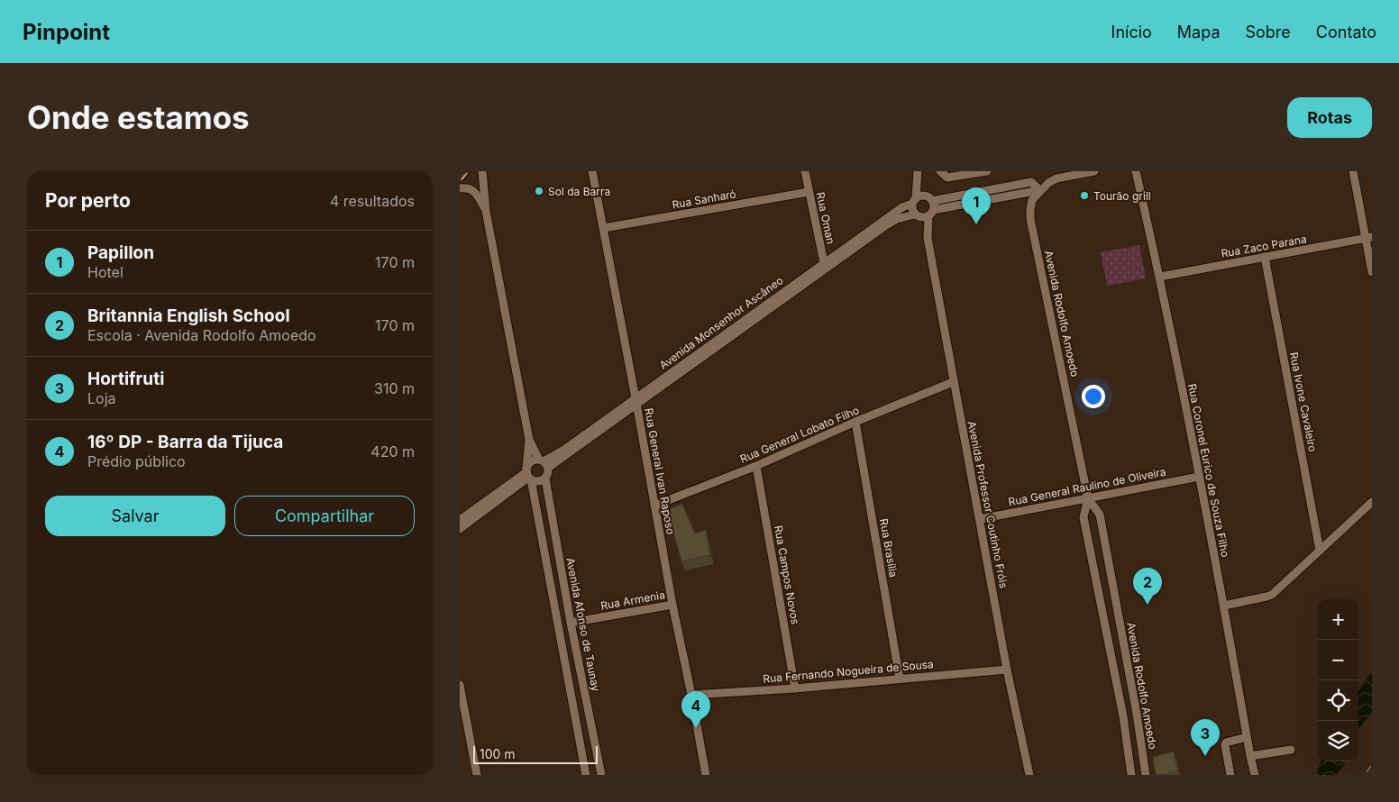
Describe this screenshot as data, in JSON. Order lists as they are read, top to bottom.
{
  "streets": {
    "street": [
      "Rua Sanharó",
      "Rua Oman",
      "Rua Zaco Parana",
      "Avenida Rodolfo Amoedo",
      "Avenida Monsenhor Ascâneo",
      "Rua Ivone Cavaleiro",
      "Rua General Lobato Filho",
      "Rua Coronel Eurico de Souza Filho",
      "Rua General Ivan Raposo",
      "Rua General Raulino de Oliveira",
      "Avenida Professor Coutinho Fróis",
      "Rua Brasília",
      "Rua Campos Novos",
      "Rua Armenia",
      "Avenida Afonso de Taunay",
      "Rua Fernando Nogueira de Sousa"
    ]
  },
  "crossings": [
    ["Rua Sanharó", "Rua Oman"],
    ["Rua Sanharó", "Rua General Ivan Raposo"],
    ["Rua Oman", "Avenida Monsenhor Ascâneo"],
    ["Rua Zaco Parana", "Rua Ivone Cavaleiro"],
    ["Rua Zaco Parana", "Rua Coronel Eurico de Souza Filho"],
    ["Avenida Rodolfo Amoedo", "Rua General Raulino de Oliveira"],
    ["Avenida Monsenhor Ascâneo", "Rua General Ivan Raposo"],
    ["Avenida Monsenhor Ascâneo", "Avenida Professor Coutinho Fróis"],
    ["Avenida Monsenhor Ascâneo", "Avenida Afonso de Taunay"],
    ["Rua General Lobato Filho", "Rua General Ivan Raposo"],
    ["Rua General Lobato Filho", "Avenida Professor Coutinho Fróis"],
    ["Rua General Lobato Filho", "Rua Brasília"],
    ["Rua General Lobato Filho", "Rua Campos Novos"],
    ["Rua Coronel Eurico de Souza Filho", "Rua General Raulino de Oliveira"],
    ["Rua General Ivan Raposo", "Rua Armenia"],
    ["Rua General Ivan Raposo", "Rua Fernando Nogueira de Sousa"],
    ["Rua General Raulino de Oliveira", "Avenida Professor Coutinho Fróis"],
    ["Avenida Professor Coutinho Fróis", "Rua Fernando Nogueira de Sousa"],
    ["Rua Brasília", "Rua Fernando Nogueira de Sousa"],
    ["Rua Campos Novos", "Rua Fernando Nogueira de Sousa"],
    ["Rua Armenia", "Avenida Afonso de Taunay"]
  ],
  "places": ["Sol da Barra", "Tourão grill"],
  "scale_bar": "100 m",
  "page": {
    "header": "Pinpoint",
    "nav": [
      "Início",
      "Mapa",
      "Sobre",
      "Contato"
    ],
    "buttons": [
      "Rotas",
      ["Salvar", "Compartilhar"]
    ],
    "title": "Onde estamos",
    "heading": ["Por perto", "4 resultados"],
    "pins": [
      "1",
      "2",
      "4",
      "3"
    ],
    "list": [
      {
        "mark": "1",
        "name": "Papillon",
        "note": "Hotel",
        "value": "170 m"
      },
      {
        "mark": "2",
        "name": "Britannia English School",
        "note": "Escola · Avenida Rodolfo Amoedo",
        "value": "170 m"
      },
      {
        "mark": "3",
        "name": "Hortifruti",
        "note": "Loja",
        "value": "310 m"
      },
      {
        "mark": "4",
        "name": "16º DP - Barra da Tijuca",
        "note": "Prédio público",
        "value": "420 m"
      }
    ],
    "map_buttons": ["+", "−"],
    "scale": "100 m"
  }
}
